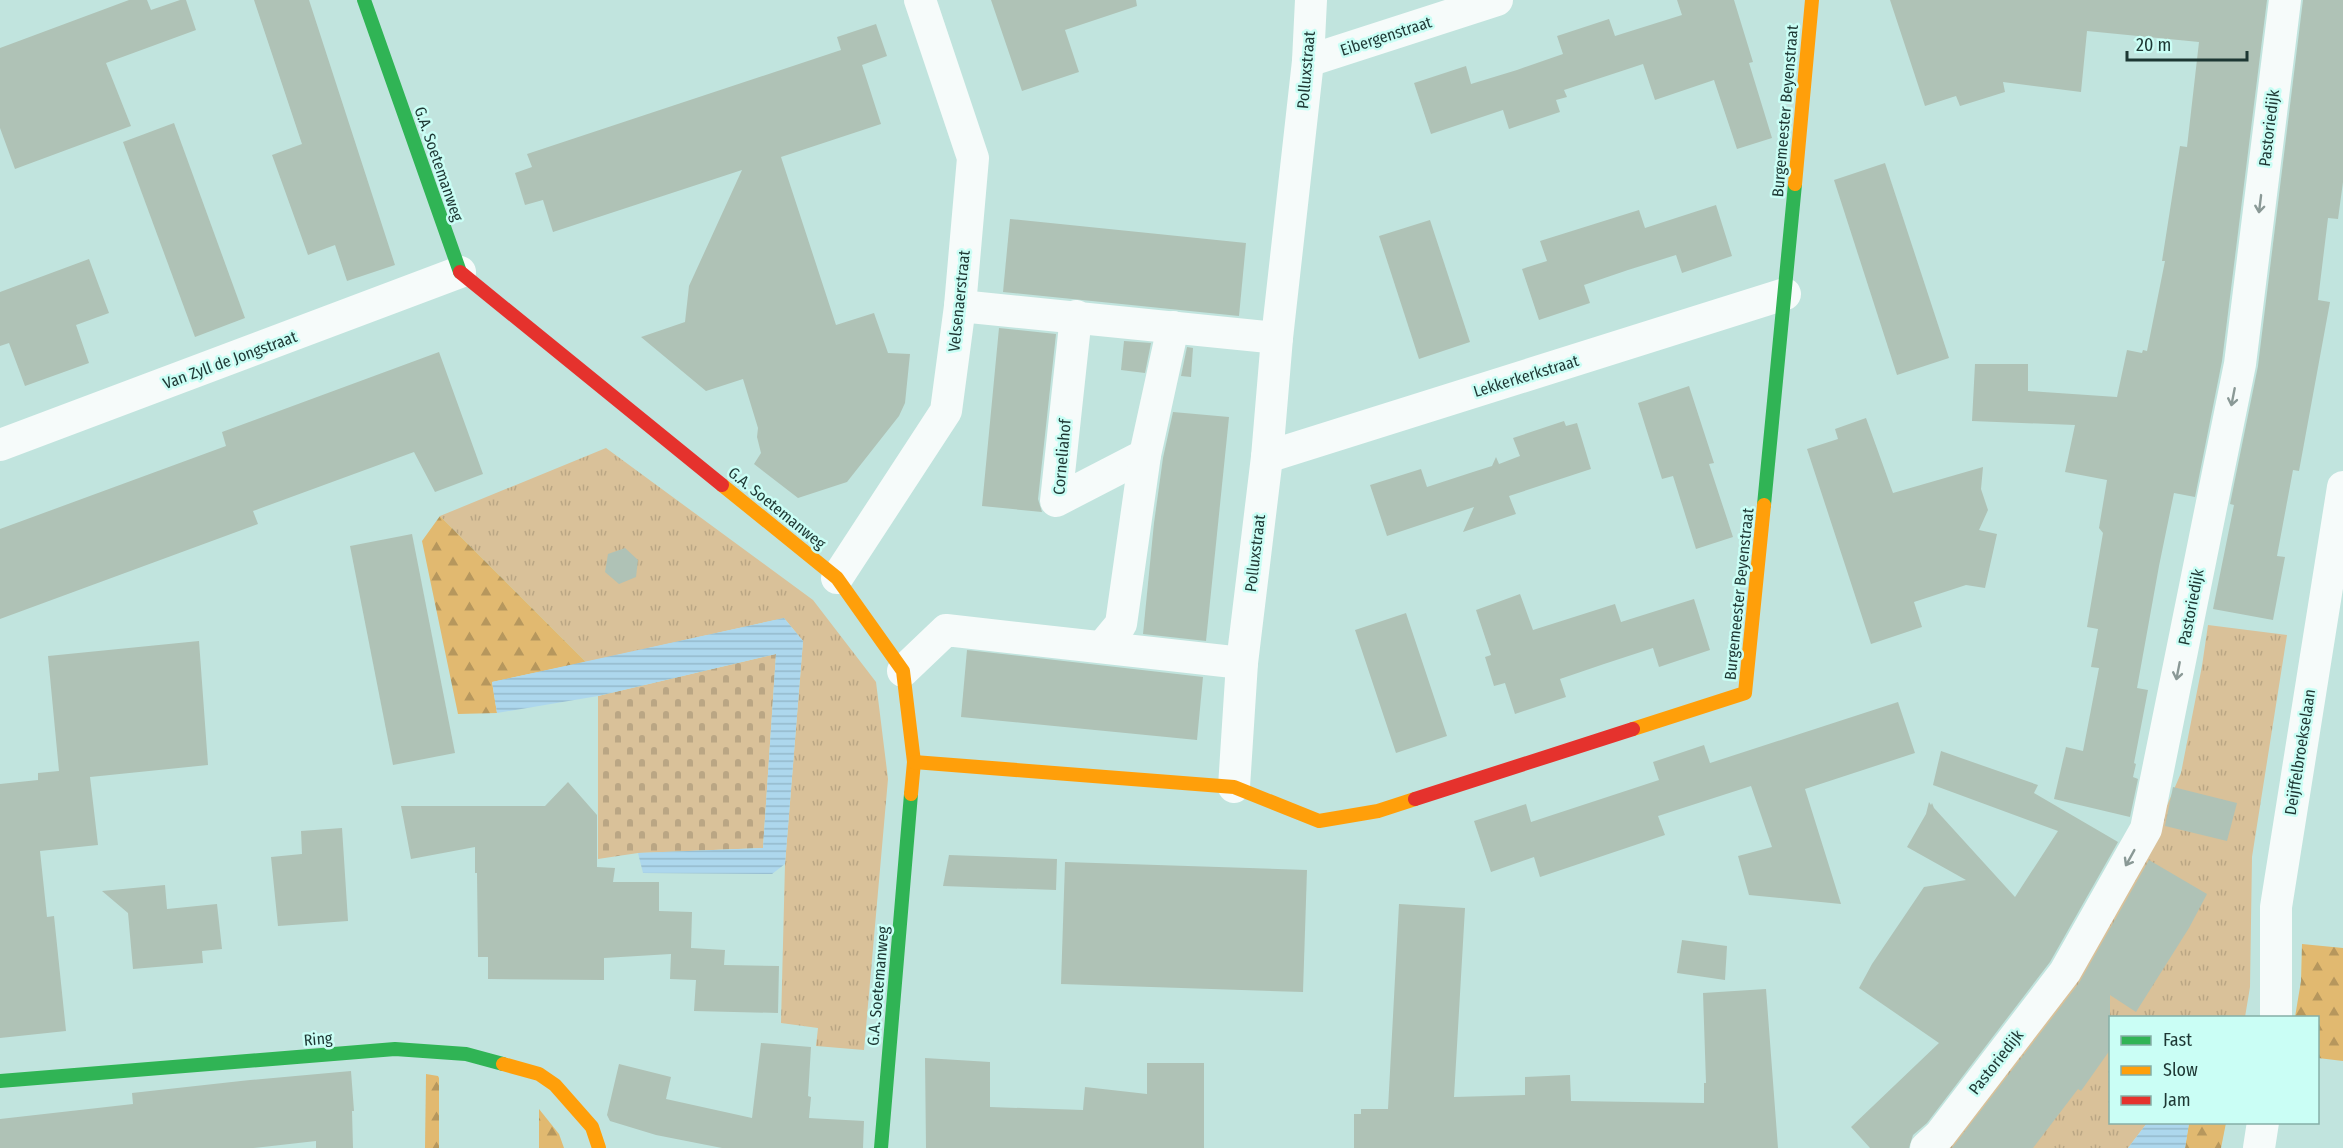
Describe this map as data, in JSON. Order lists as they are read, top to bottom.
{
  "streets": {
    "street": [
      "Eibergenstraat",
      "Polluxstraat",
      "Burgemeester Beyenstraat",
      "Pastoriedijk",
      "G.A. Soetemanweg",
      "Velsenaerstraat",
      "Van Zyll de Jongstraat",
      "Lekkerkerkstraat",
      "Corneliahof",
      "Deijffelbroekselaan",
      "Ring"
    ]
  },
  "crossings": [
    ["Eibergenstraat", "Polluxstraat"],
    ["Polluxstraat", "Burgemeester Beyenstraat"],
    ["Polluxstraat", "Lekkerkerkstraat"],
    ["Burgemeester Beyenstraat", "Lekkerkerkstraat"],
    ["G.A. Soetemanweg", "Velsenaerstraat"],
    ["G.A. Soetemanweg", "Van Zyll de Jongstraat"]
  ],
  "one_way": ["Pastoriedijk"],
  "legend": ["Fast", "Slow", "Jam"],
  "scale_bar": "20 m"
}
